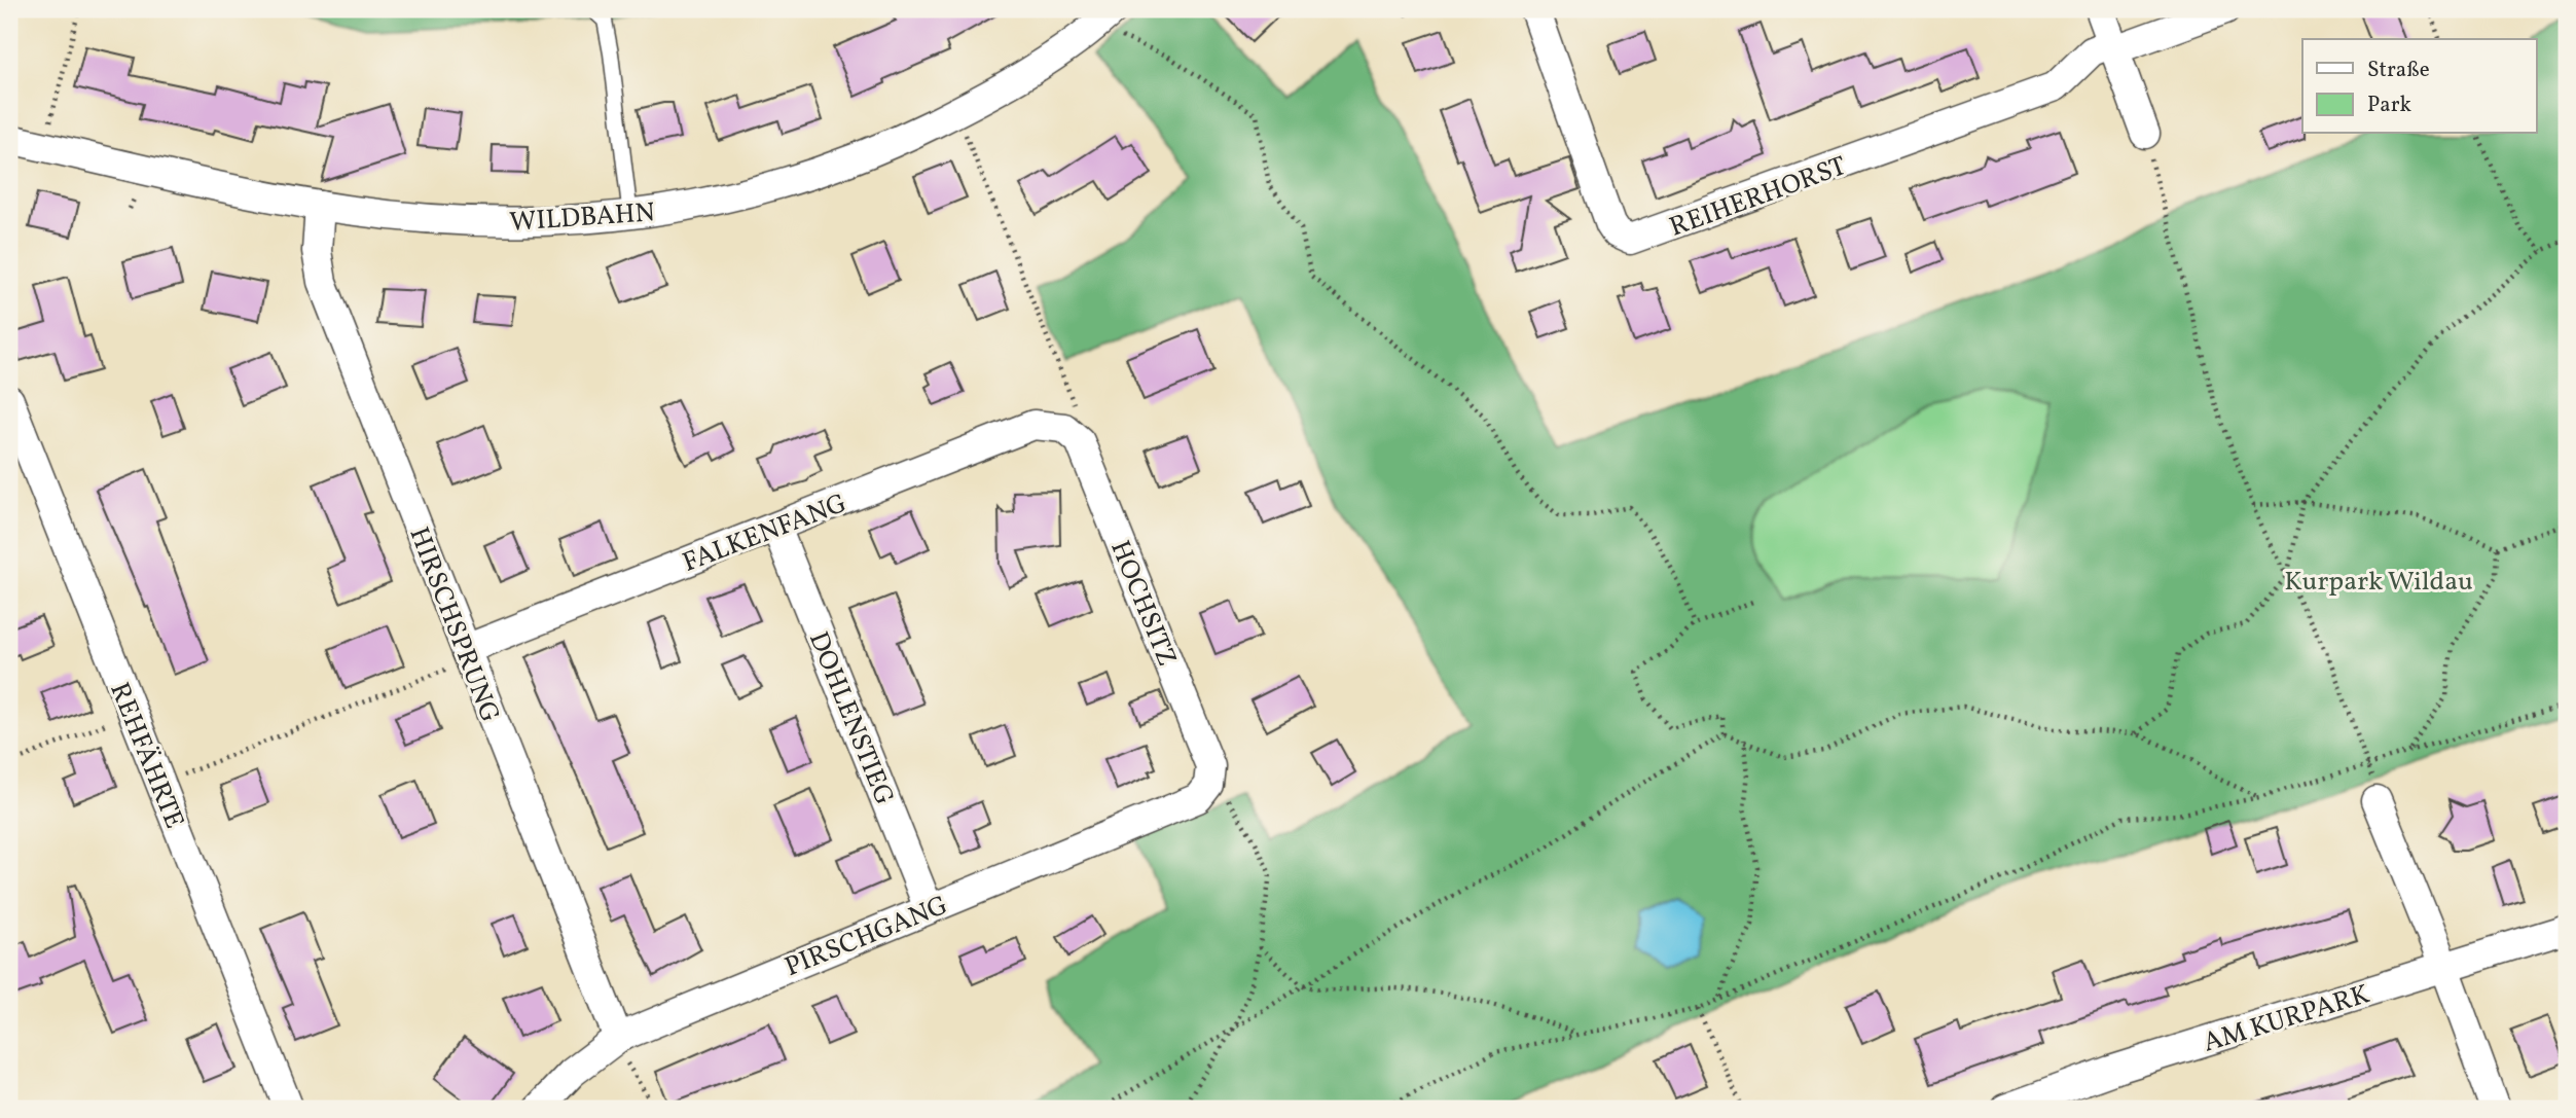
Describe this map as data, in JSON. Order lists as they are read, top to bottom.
{
  "streets": {
    "street": [
      "REIHERHORST",
      "WILDBAHN",
      "FALKENFANG",
      "HOCHSITZ",
      "HIRSCHSPRUNG",
      "DOHLENSTIEG",
      "REHFÄHRTE",
      "PIRSCHGANG",
      "AM KURPARK"
    ]
  },
  "crossings": [
    ["WILDBAHN", "HIRSCHSPRUNG"],
    ["FALKENFANG", "HOCHSITZ"],
    ["FALKENFANG", "HIRSCHSPRUNG"],
    ["FALKENFANG", "DOHLENSTIEG"],
    ["HOCHSITZ", "PIRSCHGANG"],
    ["HIRSCHSPRUNG", "PIRSCHGANG"],
    ["DOHLENSTIEG", "PIRSCHGANG"]
  ],
  "parks": ["Kurpark Wildau"],
  "legend": ["Straße", "Park"]
}
